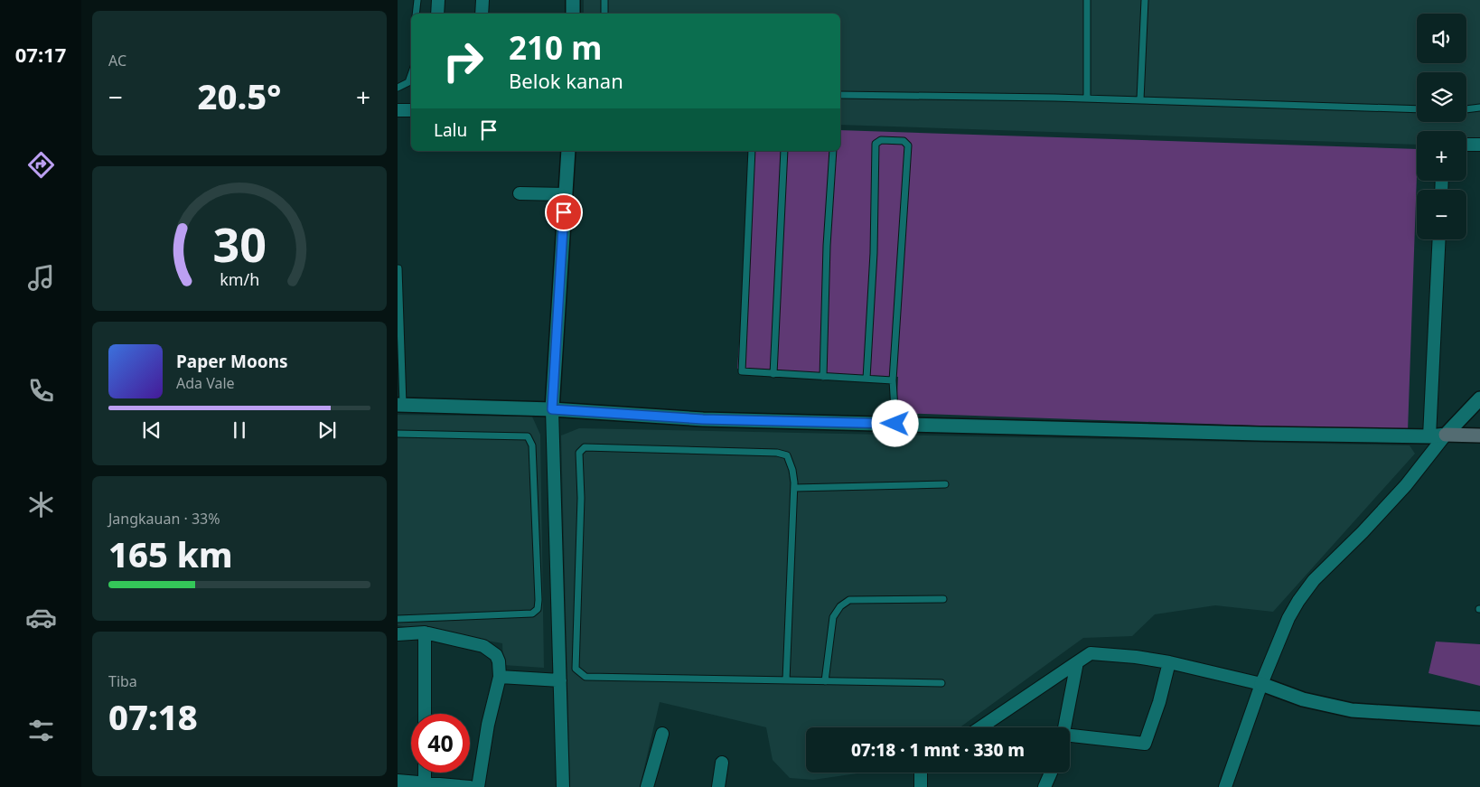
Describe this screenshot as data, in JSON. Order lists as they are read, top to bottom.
{
  "page": {
    "tabs": "07:17",
    "tile": [
      "AC",
      ["Jangkauan · 33%", "165 km"],
      ["Tiba", "07:18"]
    ],
    "map_buttons": ["+", "−"],
    "turn": ["210 m", "Belok kanan"],
    "heat": ["−", "20.5°", "+"],
    "then": "Lalu",
    "song": ["Paper Moons", "Ada Vale"],
    "limit": "40",
    "trip": "07:18 · 1 mnt · 330 m",
    "gauge": ["30", "km/h"]
  }
}
